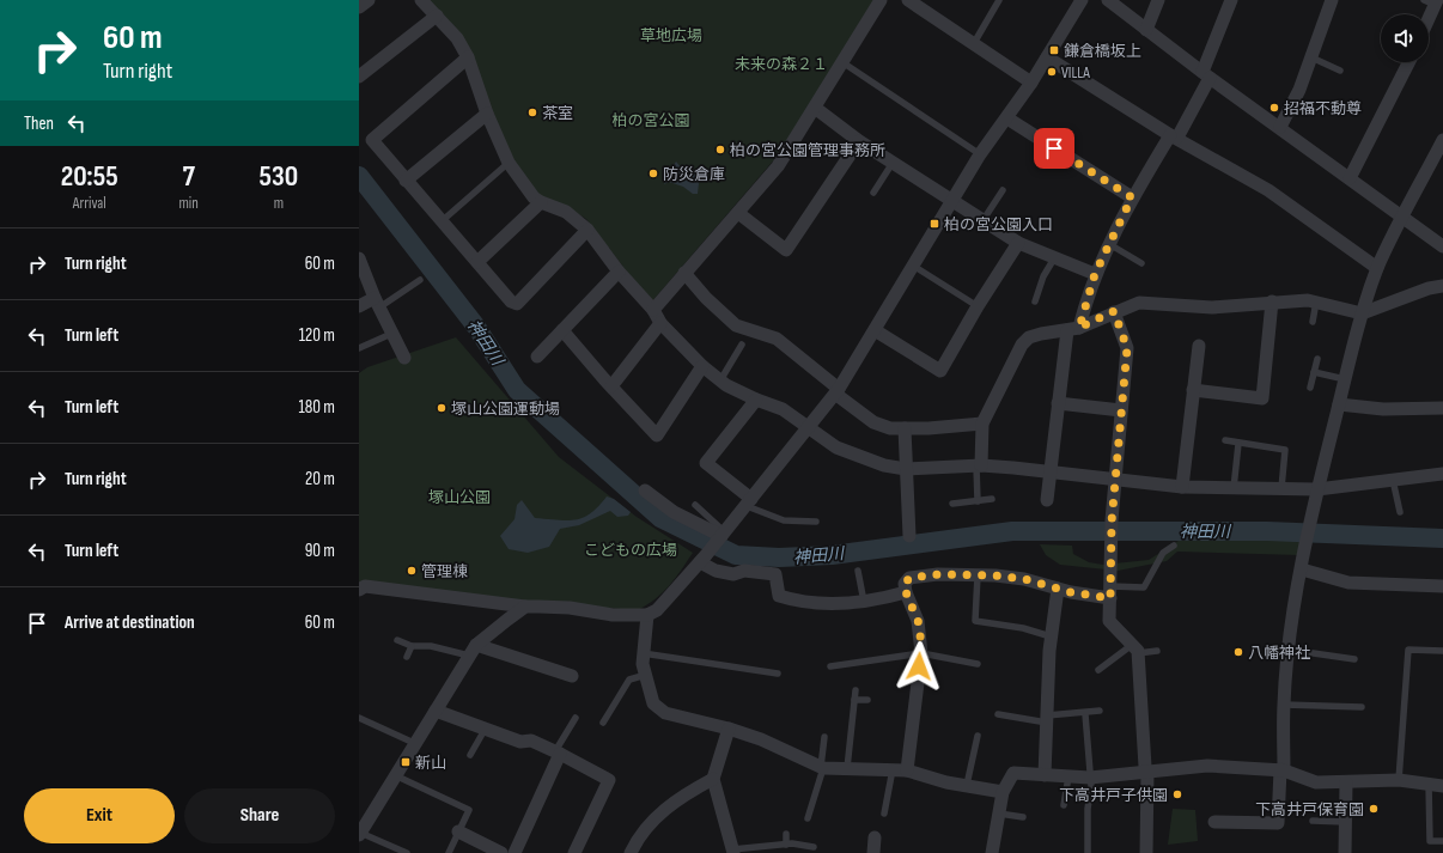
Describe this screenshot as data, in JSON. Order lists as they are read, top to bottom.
{
  "water": ["神田川"],
  "parks": [
    "草地広場",
    "未来の森２１",
    "柏の宮公園",
    "塚山公園",
    "こどもの広場"
  ],
  "places": {
    "transit": ["鎌倉橋坂上", "柏の宮公園入口", "新山"],
    "other": [
      "VILLA",
      "招福不動尊",
      "茶室",
      "柏の宮公園管理事務所",
      "防災倉庫",
      "塚山公園運動場",
      "管理棟",
      "八幡神社",
      "下高井戸子供園",
      "下高井戸保育園"
    ]
  },
  "page": {
    "turn": ["60 m", "Turn right"],
    "then": "Then",
    "eta": [
      "20:55",
      "Arrival",
      "7",
      "min",
      "530",
      "m"
    ],
    "list": [
      {
        "name": "Turn right",
        "value": "60 m"
      },
      {
        "name": "Turn left",
        "value": "120 m"
      },
      {
        "name": "Turn left",
        "value": "180 m"
      },
      {
        "name": "Turn right",
        "value": "20 m"
      },
      {
        "name": "Turn left",
        "value": "90 m"
      },
      {
        "name": "Arrive at destination",
        "value": "60 m"
      }
    ],
    "buttons": ["Exit", "Share"]
  }
}
